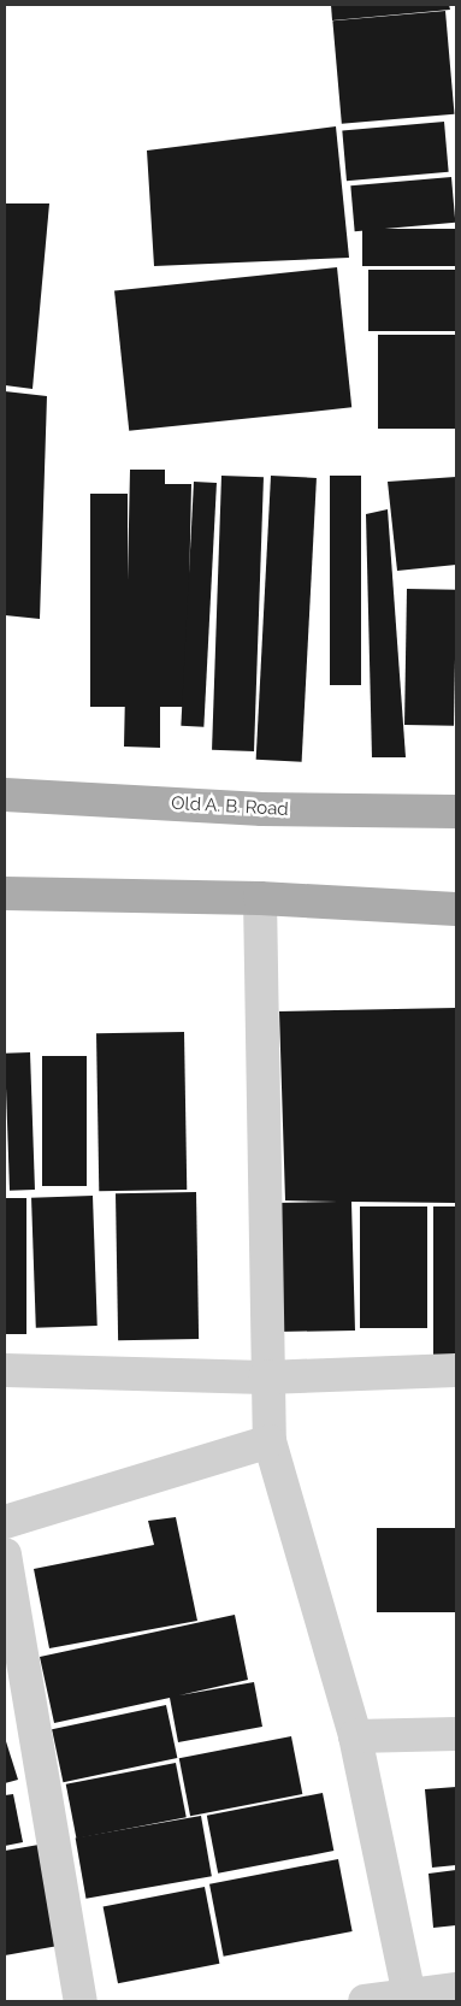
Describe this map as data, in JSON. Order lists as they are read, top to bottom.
{
  "streets": {
    "main road": ["Old A. B. Road"]
  }
}
